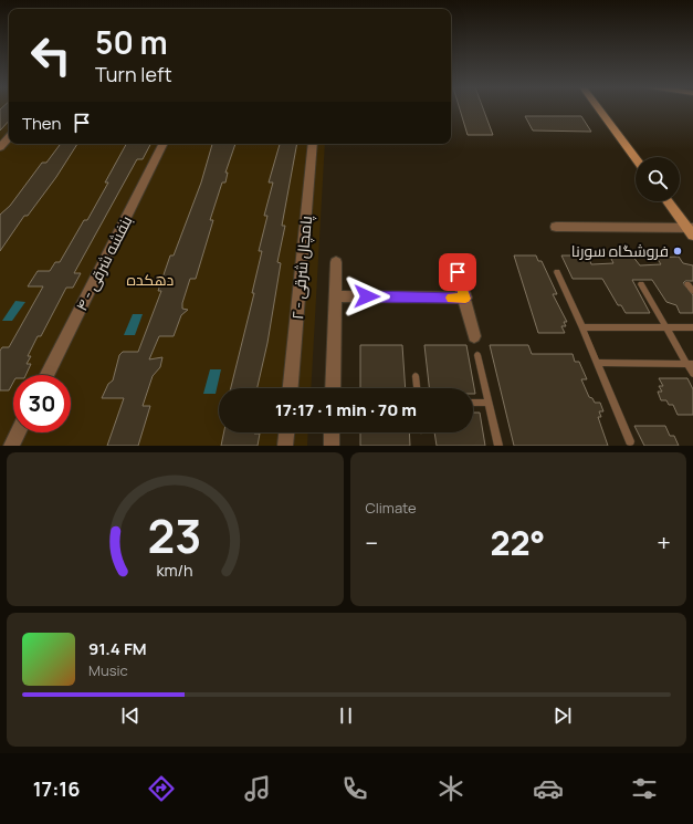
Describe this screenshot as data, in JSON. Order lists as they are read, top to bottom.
{
  "streets": {
    "street": ["بنفشه شرقی - ۴", "پامچال شرقی - ۲"]
  },
  "parks": ["دهکده"],
  "places": ["فروشگاه سورنا"],
  "page": {
    "turn": ["50 m", "Turn left"],
    "then": "Then",
    "limit": "30",
    "trip": "17:17 · 1 min · 70 m",
    "tile": "Climate",
    "heat": ["−", "22°", "+"],
    "song": ["91.4 FM", "Music"],
    "tabs": "17:16",
    "gauge": ["23", "km/h"]
  }
}
